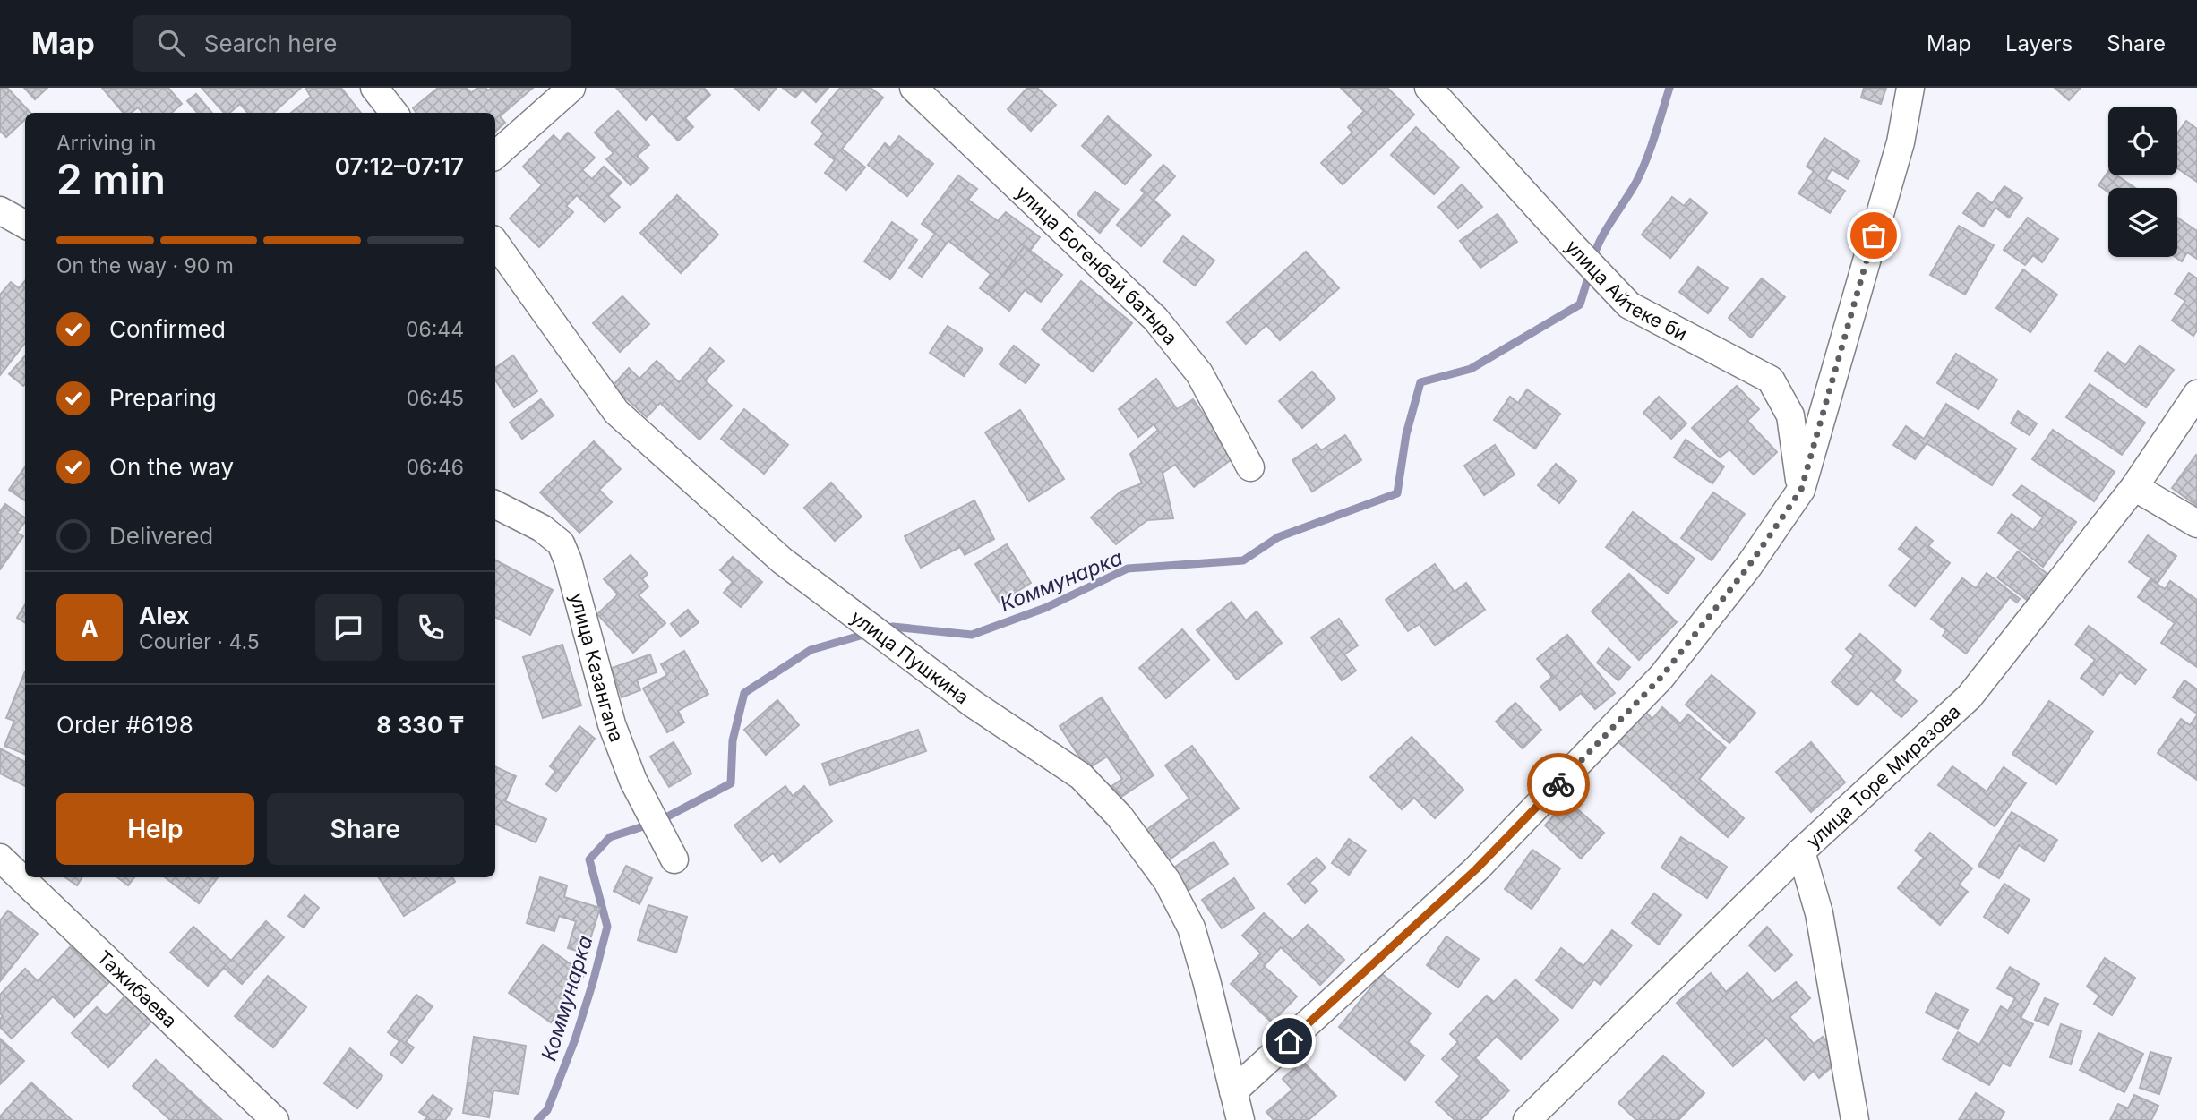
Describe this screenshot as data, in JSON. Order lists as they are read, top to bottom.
{
  "streets": {
    "street": [
      "улица Богенбай батыра",
      "улица Айтеке би",
      "улица Пушкина",
      "улица Казангапа",
      "улица Торе Миразова",
      "Тажибаева"
    ]
  },
  "water": ["Коммунарка"],
  "page": {
    "header": "Map",
    "search": "Search here",
    "nav": ["Map", "Layers", "Share"],
    "heading": ["2 min", "Arriving in", "07:12–07:17"],
    "panel": [
      "Alex",
      "Courier · 4.5",
      "Order #6198",
      "8 330 ₸"
    ],
    "bar": "On the way · 90 m",
    "list": [
      ["Confirmed", "06:44"],
      ["Preparing", "06:45"],
      ["On the way", "06:46"],
      "Delivered"
    ],
    "round": "A",
    "buttons": ["Help", "Share"]
  }
}
